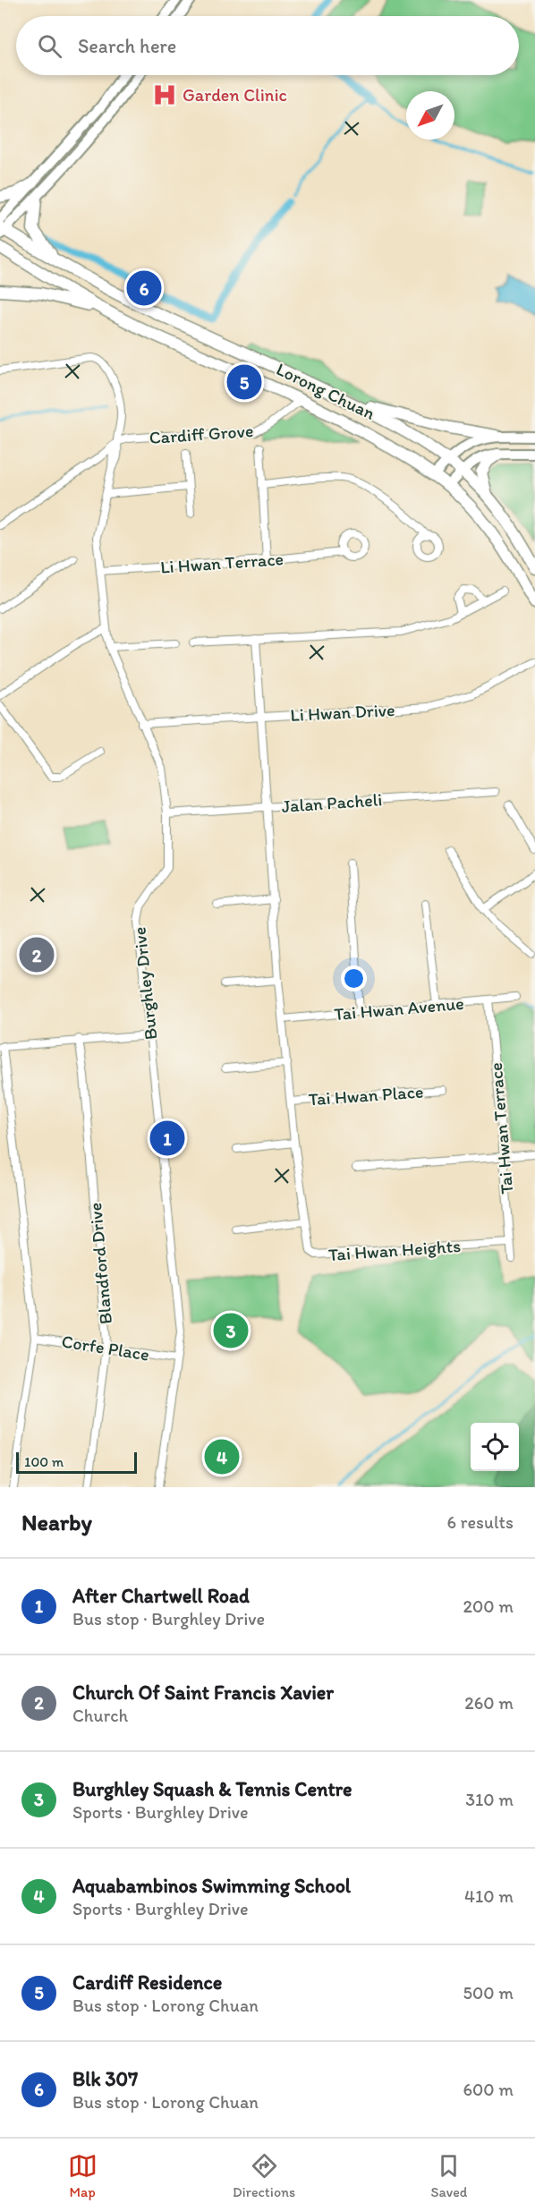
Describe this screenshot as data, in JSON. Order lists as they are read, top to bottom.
{
  "streets": {
    "main road": ["Lorong Chuan"],
    "street": [
      "Cardiff Grove",
      "Li Hwan Terrace",
      "Li Hwan Drive",
      "Jalan Pacheli",
      "Burghley Drive",
      "Tai Hwan Avenue",
      "Tai Hwan Place",
      "Tai Hwan Terrace",
      "Tai Hwan Heights",
      "Blandford Drive",
      "Corfe Place"
    ]
  },
  "crossings": [
    ["Lorong Chuan", "Cardiff Grove"],
    ["Cardiff Grove", "Burghley Drive"],
    ["Li Hwan Terrace", "Burghley Drive"],
    ["Li Hwan Drive", "Burghley Drive"],
    ["Li Hwan Drive", "Tai Hwan Heights"],
    ["Jalan Pacheli", "Burghley Drive"],
    ["Jalan Pacheli", "Tai Hwan Heights"],
    ["Burghley Drive", "Corfe Place"],
    ["Tai Hwan Avenue", "Tai Hwan Terrace"],
    ["Tai Hwan Avenue", "Tai Hwan Heights"],
    ["Tai Hwan Place", "Tai Hwan Heights"],
    ["Tai Hwan Terrace", "Tai Hwan Heights"],
    ["Blandford Drive", "Corfe Place"]
  ],
  "places": {
    "hospital": ["Garden Clinic"]
  },
  "scale_bar": "100 m",
  "north": "bottom left",
  "page": {
    "search": "Search here",
    "pins": [
      "6",
      "5",
      "2",
      "1",
      "3",
      "4"
    ],
    "scale": "100 m",
    "heading": ["Nearby", "6 results"],
    "list": [
      {
        "mark": "1",
        "name": "After Chartwell Road",
        "note": "Bus stop · Burghley Drive",
        "value": "200 m"
      },
      {
        "mark": "2",
        "name": "Church Of Saint Francis Xavier",
        "note": "Church",
        "value": "260 m"
      },
      {
        "mark": "3",
        "name": "Burghley Squash & Tennis Centre",
        "note": "Sports · Burghley Drive",
        "value": "310 m"
      },
      {
        "mark": "4",
        "name": "Aquabambinos Swimming School",
        "note": "Sports · Burghley Drive",
        "value": "410 m"
      },
      {
        "mark": "5",
        "name": "Cardiff Residence",
        "note": "Bus stop · Lorong Chuan",
        "value": "500 m"
      },
      {
        "mark": "6",
        "name": "Blk 307",
        "note": "Bus stop · Lorong Chuan",
        "value": "600 m"
      }
    ],
    "nav": ["Map", "Directions", "Saved"]
  }
}
